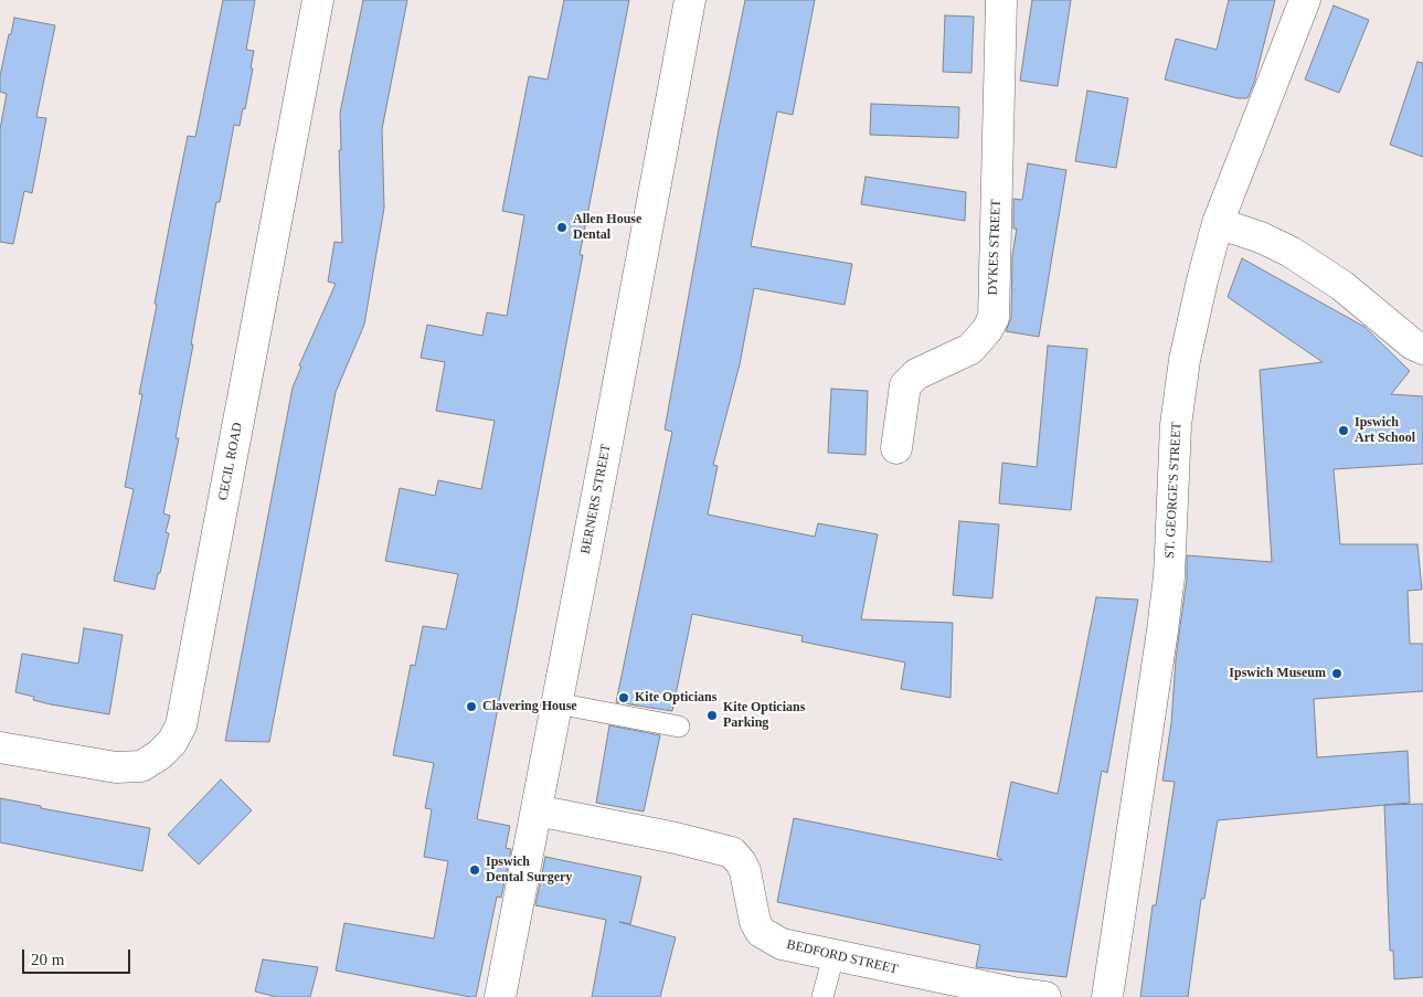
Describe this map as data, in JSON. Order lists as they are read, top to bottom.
{
  "streets": {
    "street": [
      "DYKES STREET",
      "CECIL ROAD",
      "ST. GEORGE'S STREET",
      "BERNERS STREET",
      "BEDFORD STREET"
    ]
  },
  "crossings": [
    ["BERNERS STREET", "BEDFORD STREET"]
  ],
  "places": [
    "Allen House Dental",
    "Ipswich Art School",
    "Ipswich Museum",
    "Kite Opticians",
    "Clavering House",
    "Kite Opticians Parking",
    "Ipswich Dental Surgery"
  ],
  "scale_bar": "20 m"
}
